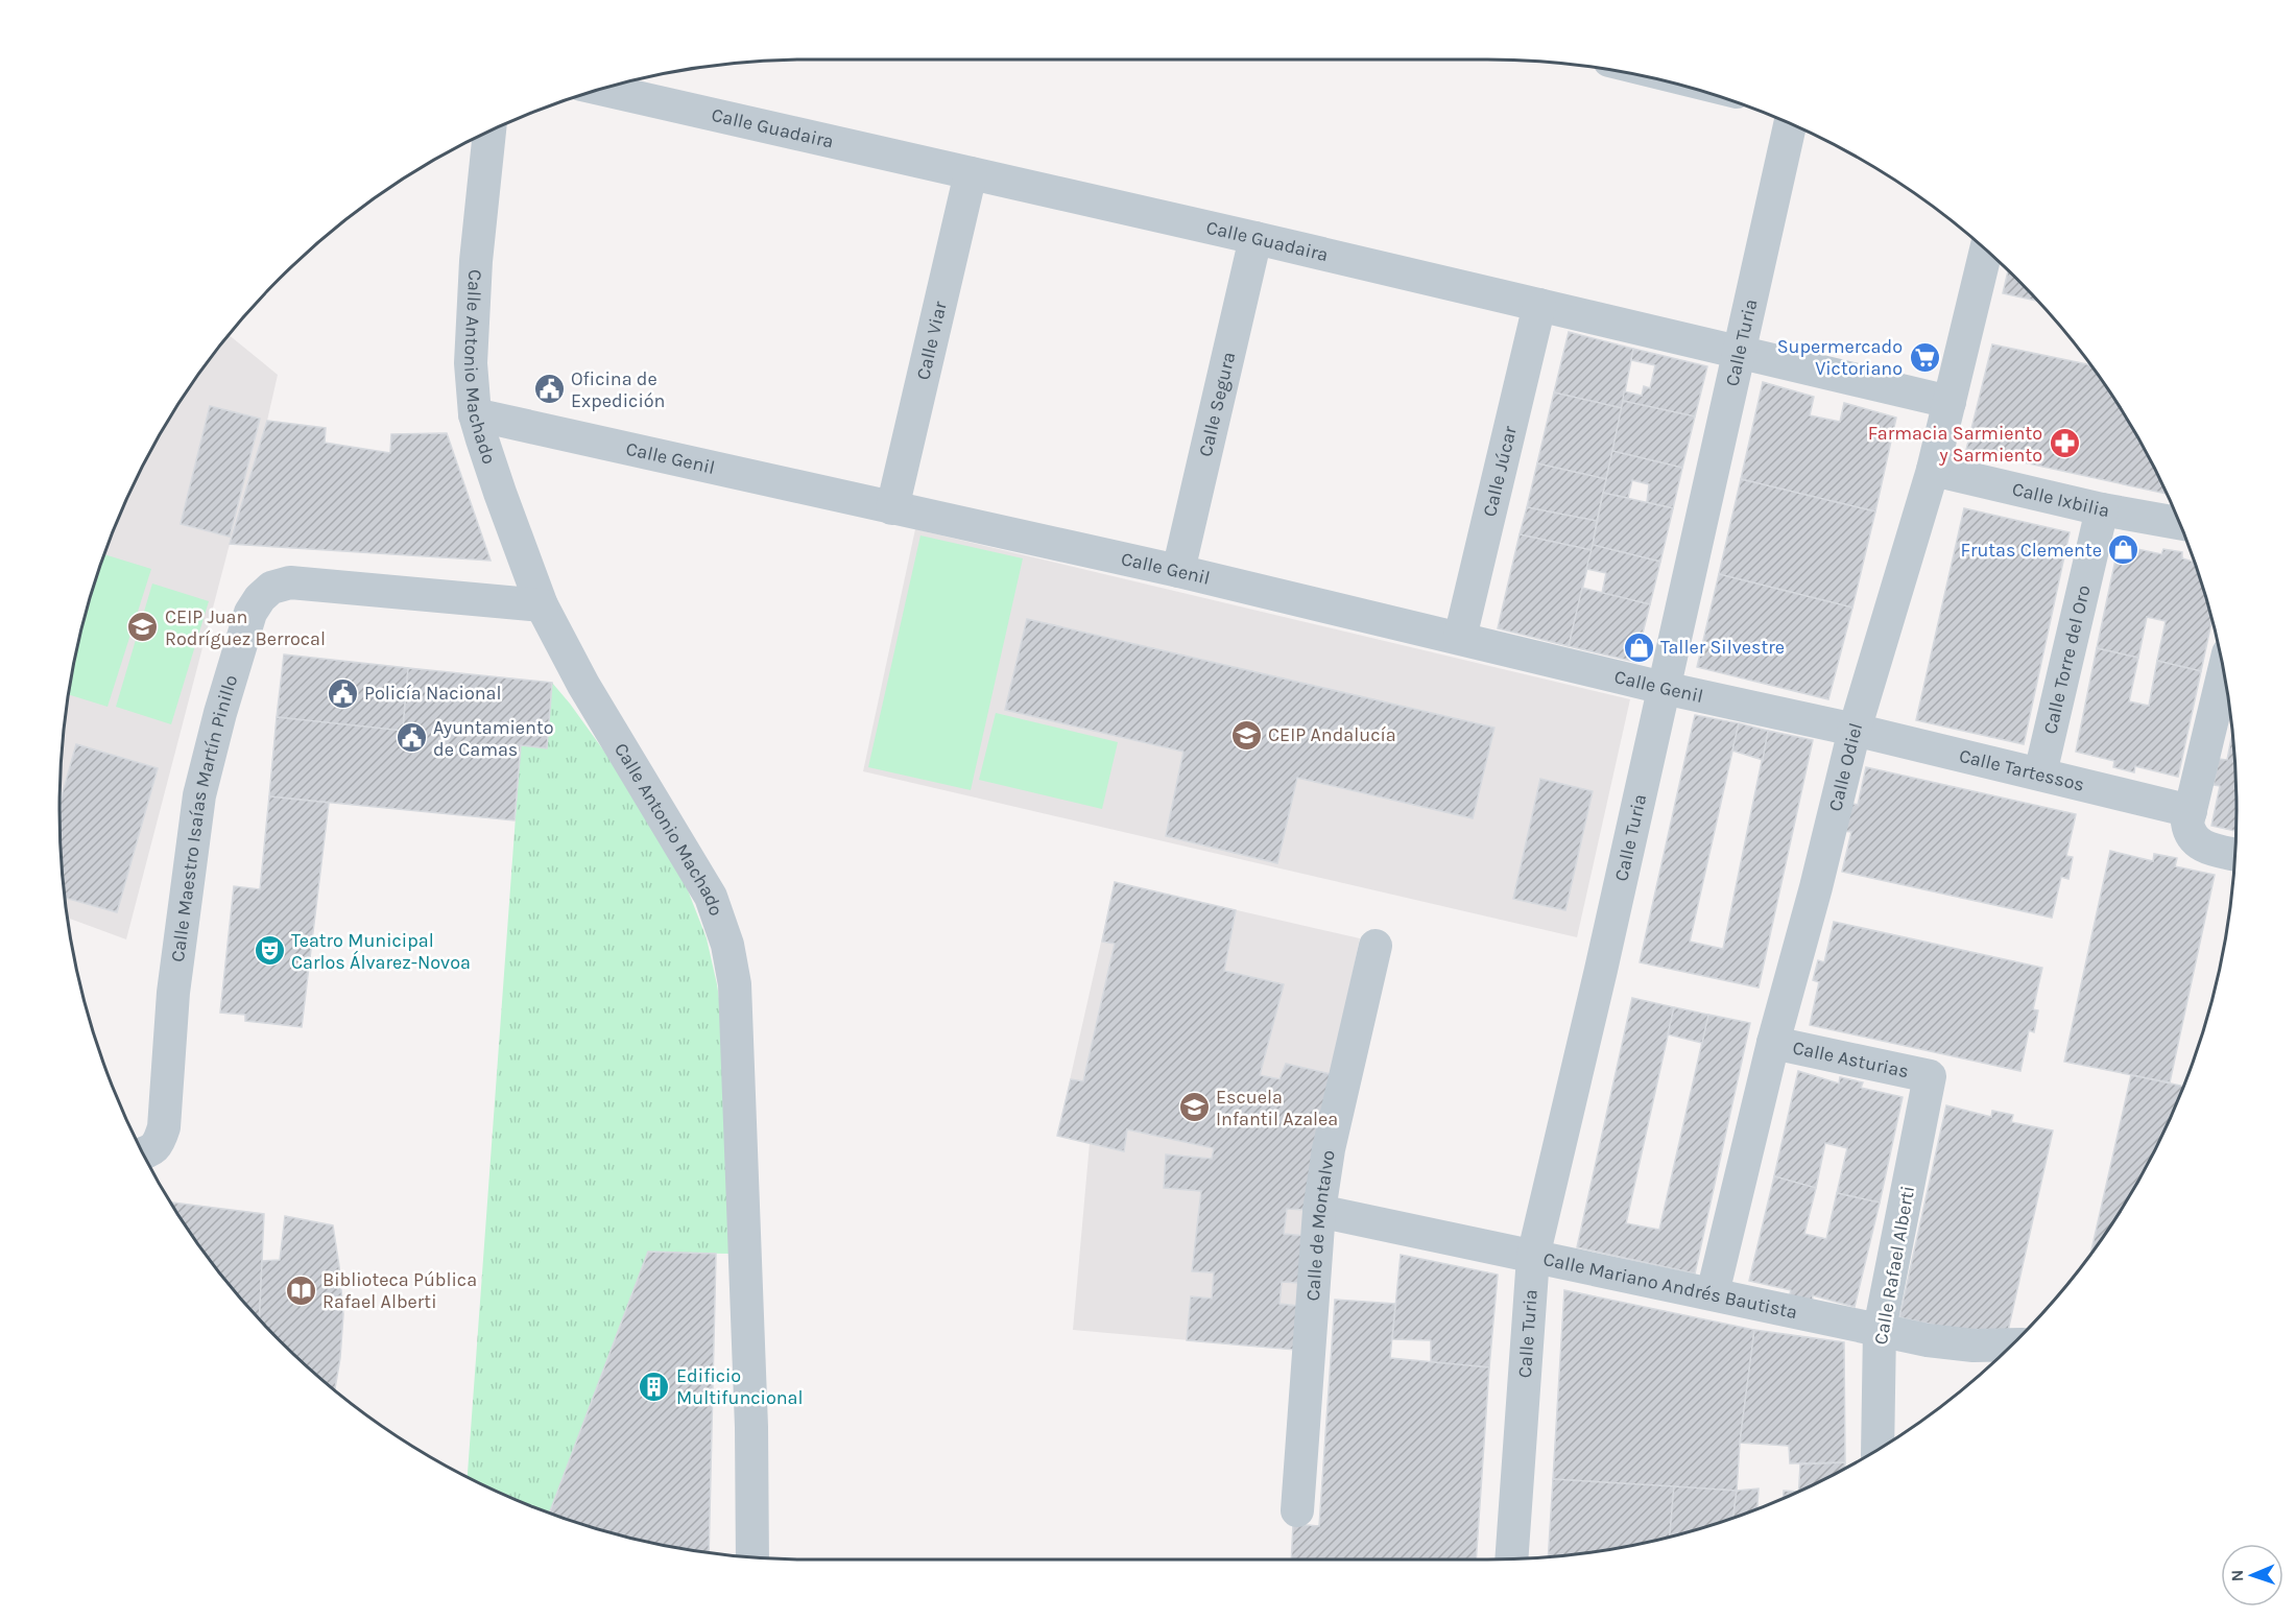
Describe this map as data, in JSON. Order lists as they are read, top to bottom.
{
  "streets": {
    "street": [
      "Calle Guadaira",
      "Calle Viar",
      "Calle Turia",
      "Calle Antonio Machado",
      "Calle Segura",
      "Calle Genil",
      "Calle Júcar",
      "Calle Ixbilia",
      "Calle Torre del Oro",
      "Calle Odiel",
      "Calle Tartessos",
      "Calle Maestro Isaías Martín Pinillo",
      "Calle Asturias",
      "Calle de Montalvo",
      "Calle Rafael Alberti",
      "Calle Mariano Andrés Bautista"
    ]
  },
  "crossings": [
    ["Calle Guadaira", "Calle Viar"],
    ["Calle Guadaira", "Calle Turia"],
    ["Calle Guadaira", "Calle Segura"],
    ["Calle Guadaira", "Calle Júcar"],
    ["Calle Guadaira", "Calle Odiel"],
    ["Calle Viar", "Calle Genil"],
    ["Calle Turia", "Calle Genil"],
    ["Calle Turia", "Calle Mariano Andrés Bautista"],
    ["Calle Antonio Machado", "Calle Genil"],
    ["Calle Antonio Machado", "Calle Maestro Isaías Martín Pinillo"],
    ["Calle Segura", "Calle Genil"],
    ["Calle Genil", "Calle Júcar"],
    ["Calle Genil", "Calle Odiel"],
    ["Calle Genil", "Calle Tartessos"],
    ["Calle Ixbilia", "Calle Torre del Oro"],
    ["Calle Ixbilia", "Calle Odiel"],
    ["Calle Torre del Oro", "Calle Tartessos"],
    ["Calle Odiel", "Calle Tartessos"],
    ["Calle Odiel", "Calle Asturias"],
    ["Calle Odiel", "Calle Mariano Andrés Bautista"],
    ["Calle Asturias", "Calle Rafael Alberti"],
    ["Calle de Montalvo", "Calle Mariano Andrés Bautista"],
    ["Calle Rafael Alberti", "Calle Mariano Andrés Bautista"]
  ],
  "places": {
    "supermarket": ["Supermercado Victoriano"],
    "public building": ["Oficina de Expedición", "Policía Nacional", "Ayuntamiento de Camas"],
    "pharmacy": ["Farmacia Sarmiento y Sarmiento"],
    "shop": ["Frutas Clemente", "Taller Silvestre"],
    "school or university": ["CEIP Juan Rodríguez Berrocal", "CEIP Andalucía", "Escuela Infantil Azalea"],
    "theatre": ["Teatro Municipal Carlos Álvarez-Novoa"],
    "library": ["Biblioteca Pública Rafael Alberti"],
    "building": ["Edificio Multifuncional"]
  },
  "north": "left"
}
